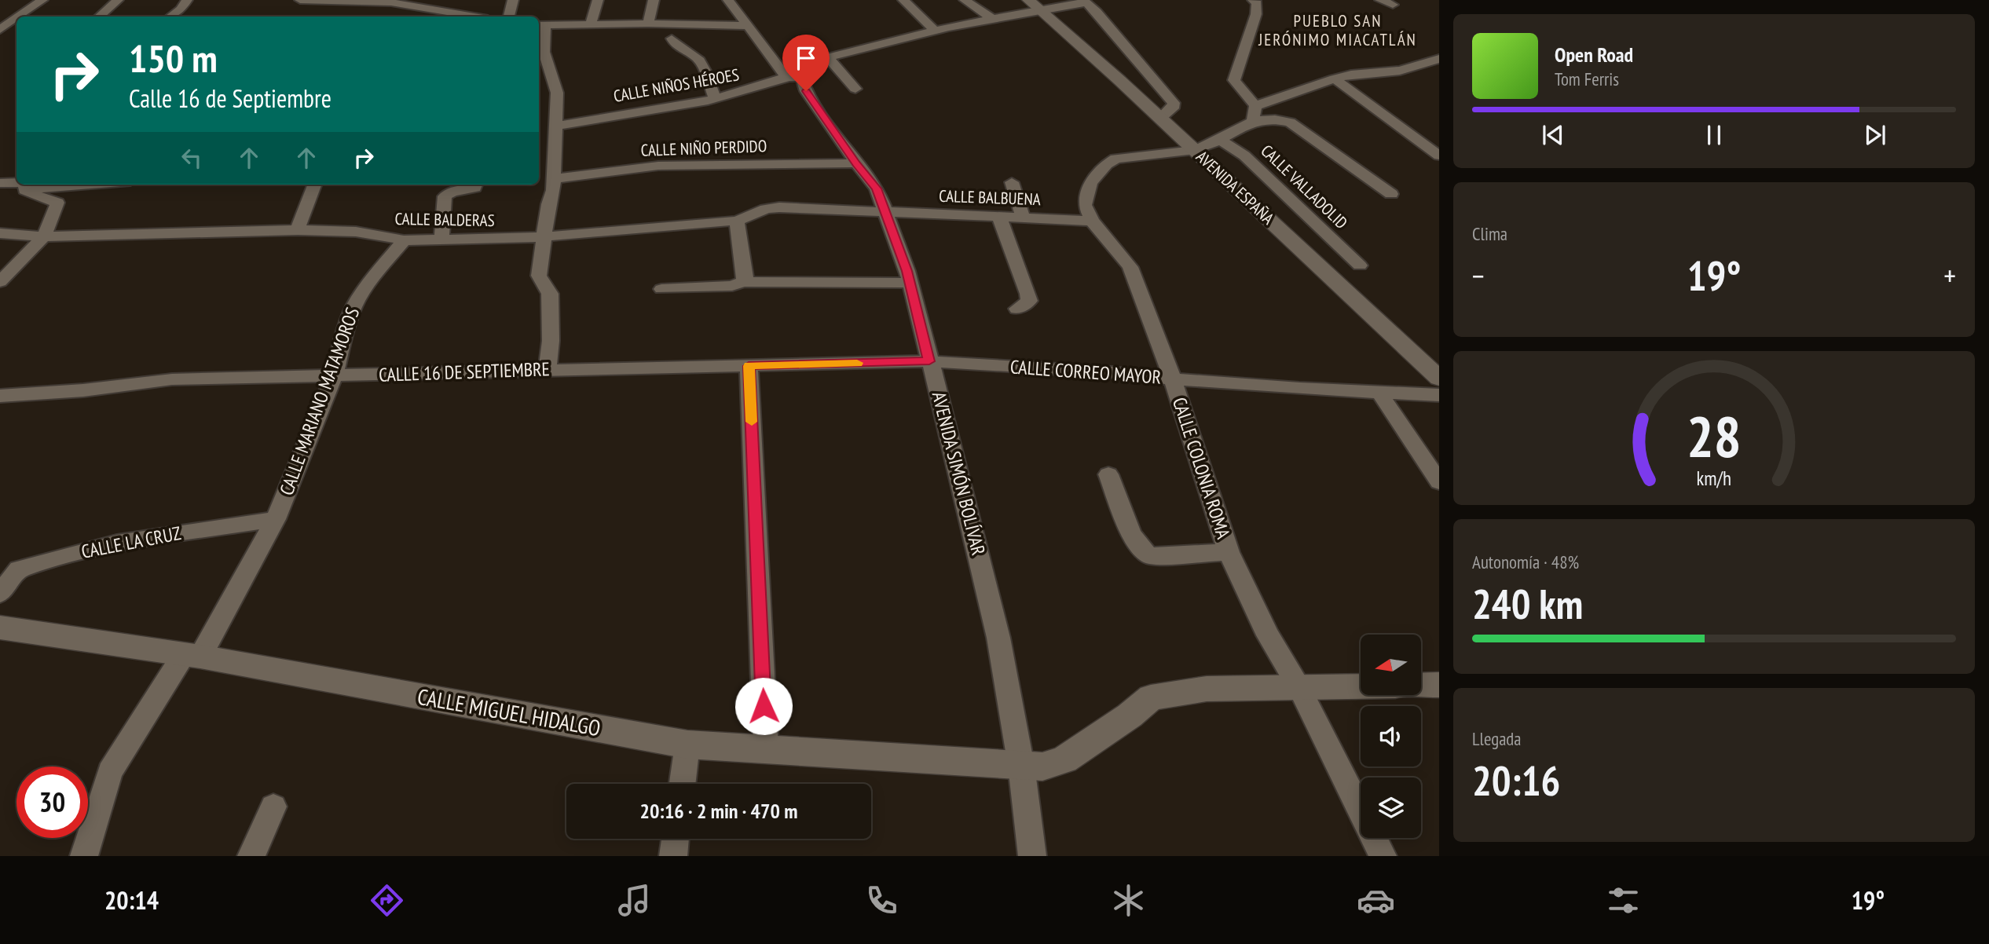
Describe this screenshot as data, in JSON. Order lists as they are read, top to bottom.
{
  "streets": {
    "street": [
      "CALLE NIÑOS HÉROES",
      "CALLE NIÑO PERDIDO",
      "CALLE VALLADOLID",
      "AVENIDA ESPAÑA",
      "CALLE BALBUENA",
      "CALLE BALDERAS",
      "CALLE 16 DE SEPTIEMBRE",
      "CALLE CORREO MAYOR",
      "CALLE MARIANO MATAMOROS",
      "CALLE COLONIA ROMA",
      "AVENIDA SIMÓN BOLÍVAR",
      "CALLE LA CRUZ",
      "CALLE MIGUEL HIDALGO"
    ]
  },
  "crossings": [
    ["CALLE NIÑOS HÉROES", "AVENIDA SIMÓN BOLÍVAR"],
    ["CALLE NIÑO PERDIDO", "AVENIDA SIMÓN BOLÍVAR"],
    ["CALLE VALLADOLID", "CALLE COLONIA ROMA"],
    ["AVENIDA ESPAÑA", "CALLE COLONIA ROMA"],
    ["CALLE BALBUENA", "CALLE BALDERAS"],
    ["CALLE BALBUENA", "CALLE COLONIA ROMA"],
    ["CALLE BALBUENA", "AVENIDA SIMÓN BOLÍVAR"],
    ["CALLE BALDERAS", "CALLE MARIANO MATAMOROS"],
    ["CALLE BALDERAS", "AVENIDA SIMÓN BOLÍVAR"],
    ["CALLE 16 DE SEPTIEMBRE", "CALLE CORREO MAYOR"],
    ["CALLE 16 DE SEPTIEMBRE", "CALLE MARIANO MATAMOROS"],
    ["CALLE 16 DE SEPTIEMBRE", "AVENIDA SIMÓN BOLÍVAR"],
    ["CALLE CORREO MAYOR", "CALLE COLONIA ROMA"],
    ["CALLE CORREO MAYOR", "AVENIDA SIMÓN BOLÍVAR"],
    ["CALLE MARIANO MATAMOROS", "CALLE LA CRUZ"],
    ["CALLE MARIANO MATAMOROS", "CALLE MIGUEL HIDALGO"],
    ["CALLE COLONIA ROMA", "CALLE MIGUEL HIDALGO"],
    ["AVENIDA SIMÓN BOLÍVAR", "CALLE MIGUEL HIDALGO"]
  ],
  "districts": ["PUEBLO SAN JERÓNIMO MIACATLÁN"],
  "north": "left",
  "page": {
    "turn": ["150 m", "Calle 16 de Septiembre"],
    "song": ["Open Road", "Tom Ferris"],
    "tile": [
      "Clima",
      ["Autonomía · 48%", "240 km"],
      ["Llegada", "20:16"]
    ],
    "heat": ["−", "19°", "+"],
    "limit": "30",
    "trip": "20:16 · 2 min · 470 m",
    "tabs": ["20:14", "19°"],
    "gauge": ["28", "km/h"]
  }
}
